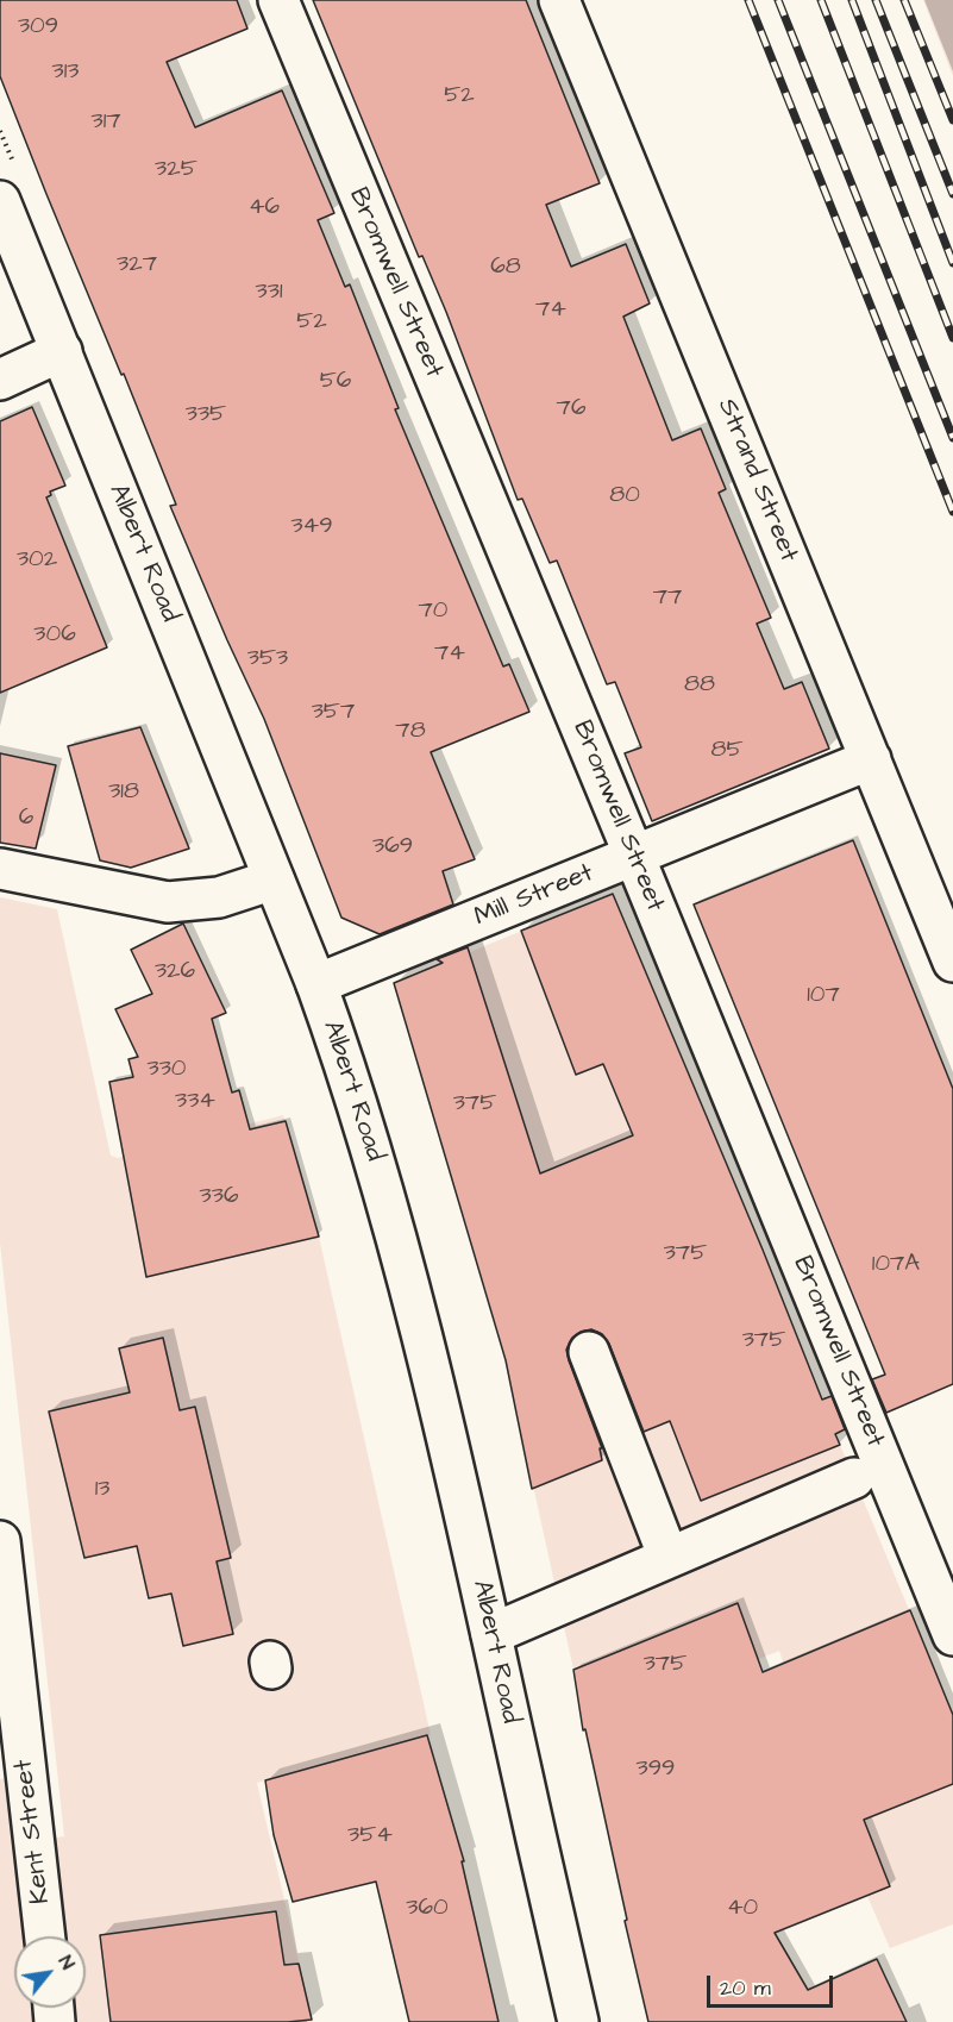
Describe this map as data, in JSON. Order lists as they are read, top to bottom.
{
  "streets": {
    "street": [
      "Bromwell Street",
      "Strand Street",
      "Albert Road",
      "Mill Street",
      "Kent Street"
    ]
  },
  "crossings": [
    ["Bromwell Street", "Mill Street"],
    ["Strand Street", "Mill Street"],
    ["Albert Road", "Mill Street"]
  ],
  "house_numbers": [
    "309",
    "313",
    "52",
    "317",
    "325",
    "46",
    "327",
    "68",
    "331",
    "74",
    "52",
    "56",
    "76",
    "335",
    "80",
    "349",
    "302",
    "77",
    "70",
    "306",
    "74",
    "353",
    "88",
    "357",
    "78",
    "85",
    "318",
    "6",
    "369",
    "326",
    "107",
    "330",
    "334",
    "375",
    "336",
    "375",
    "107A",
    "375",
    "13",
    "375",
    "399",
    "354",
    "360",
    "40"
  ],
  "scale_bar": "20 m",
  "north": "top right"
}
